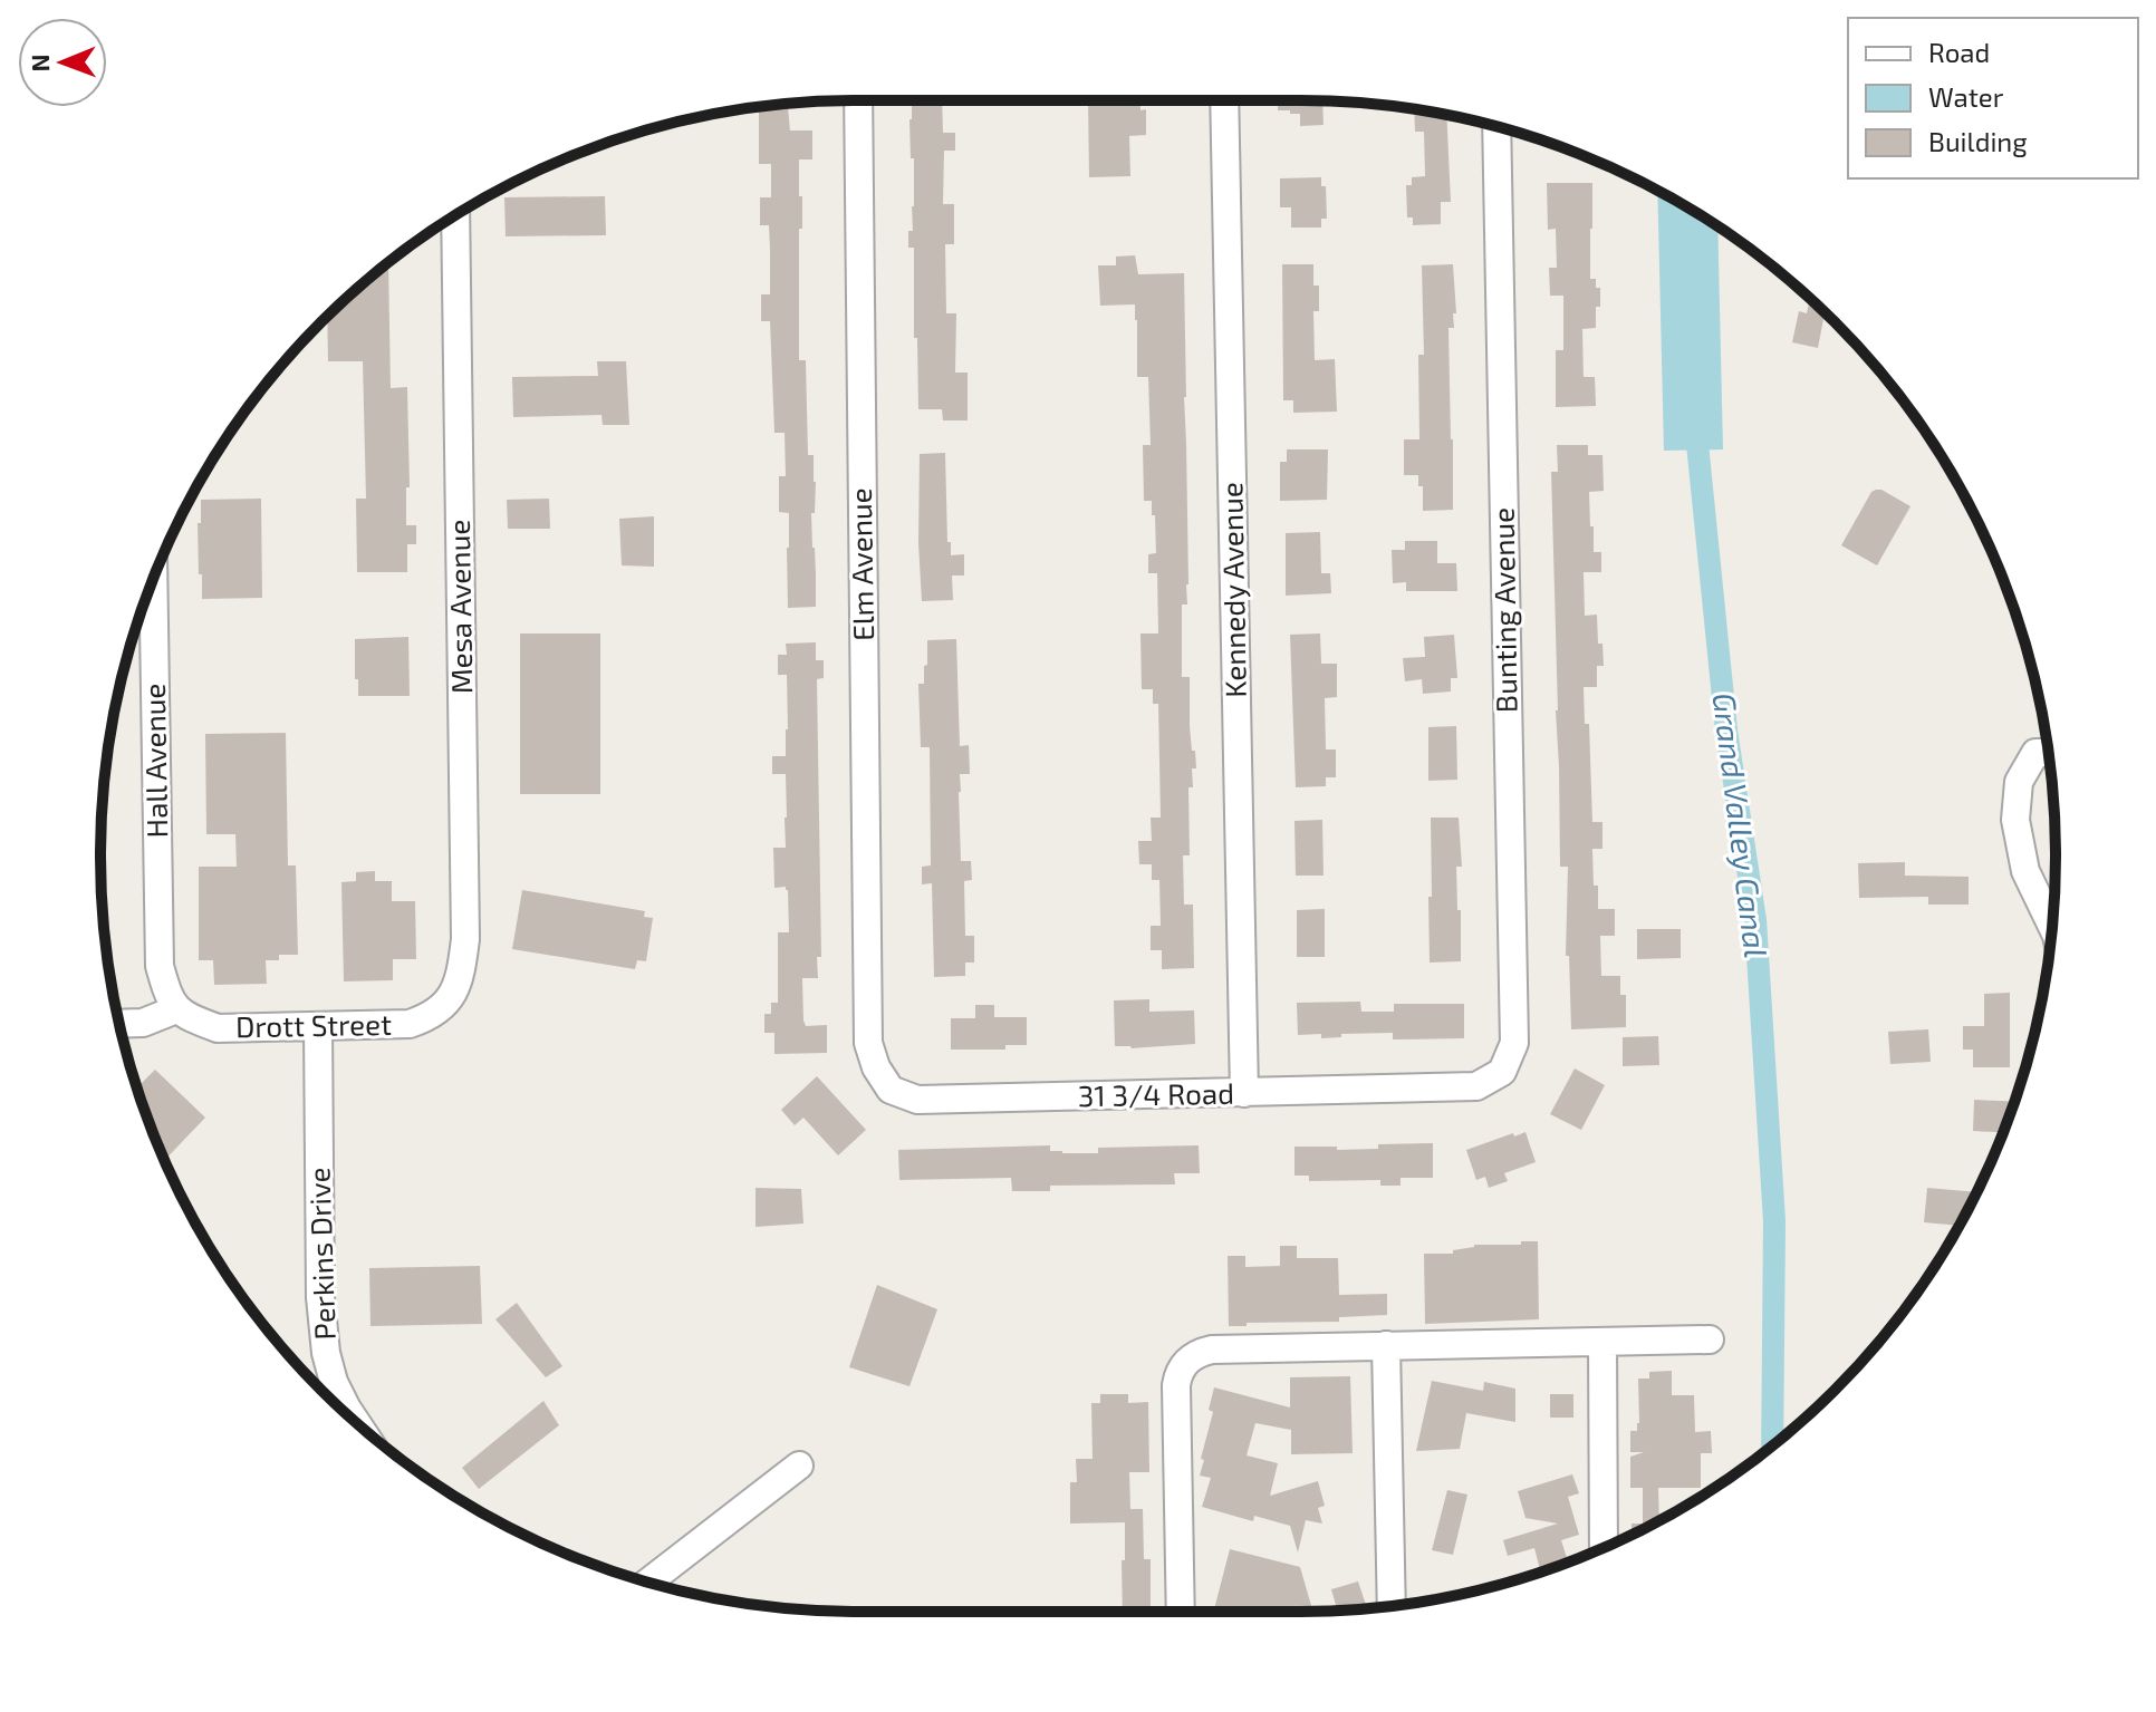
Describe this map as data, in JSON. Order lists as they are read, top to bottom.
{
  "streets": {
    "street": [
      "Elm Avenue",
      "Kennedy Avenue",
      "Mesa Avenue",
      "Bunting Avenue",
      "Hall Avenue",
      "Drott Street",
      "31 3/4 Road",
      "Perkins Drive"
    ]
  },
  "crossings": [
    ["Elm Avenue", "31 3/4 Road"],
    ["Kennedy Avenue", "31 3/4 Road"],
    ["Mesa Avenue", "Drott Street"],
    ["Bunting Avenue", "31 3/4 Road"],
    ["Hall Avenue", "Drott Street"],
    ["Drott Street", "Perkins Drive"]
  ],
  "water": ["Grand Valley Canal"],
  "legend": ["Road", "Water", "Building"],
  "north": "left"
}
